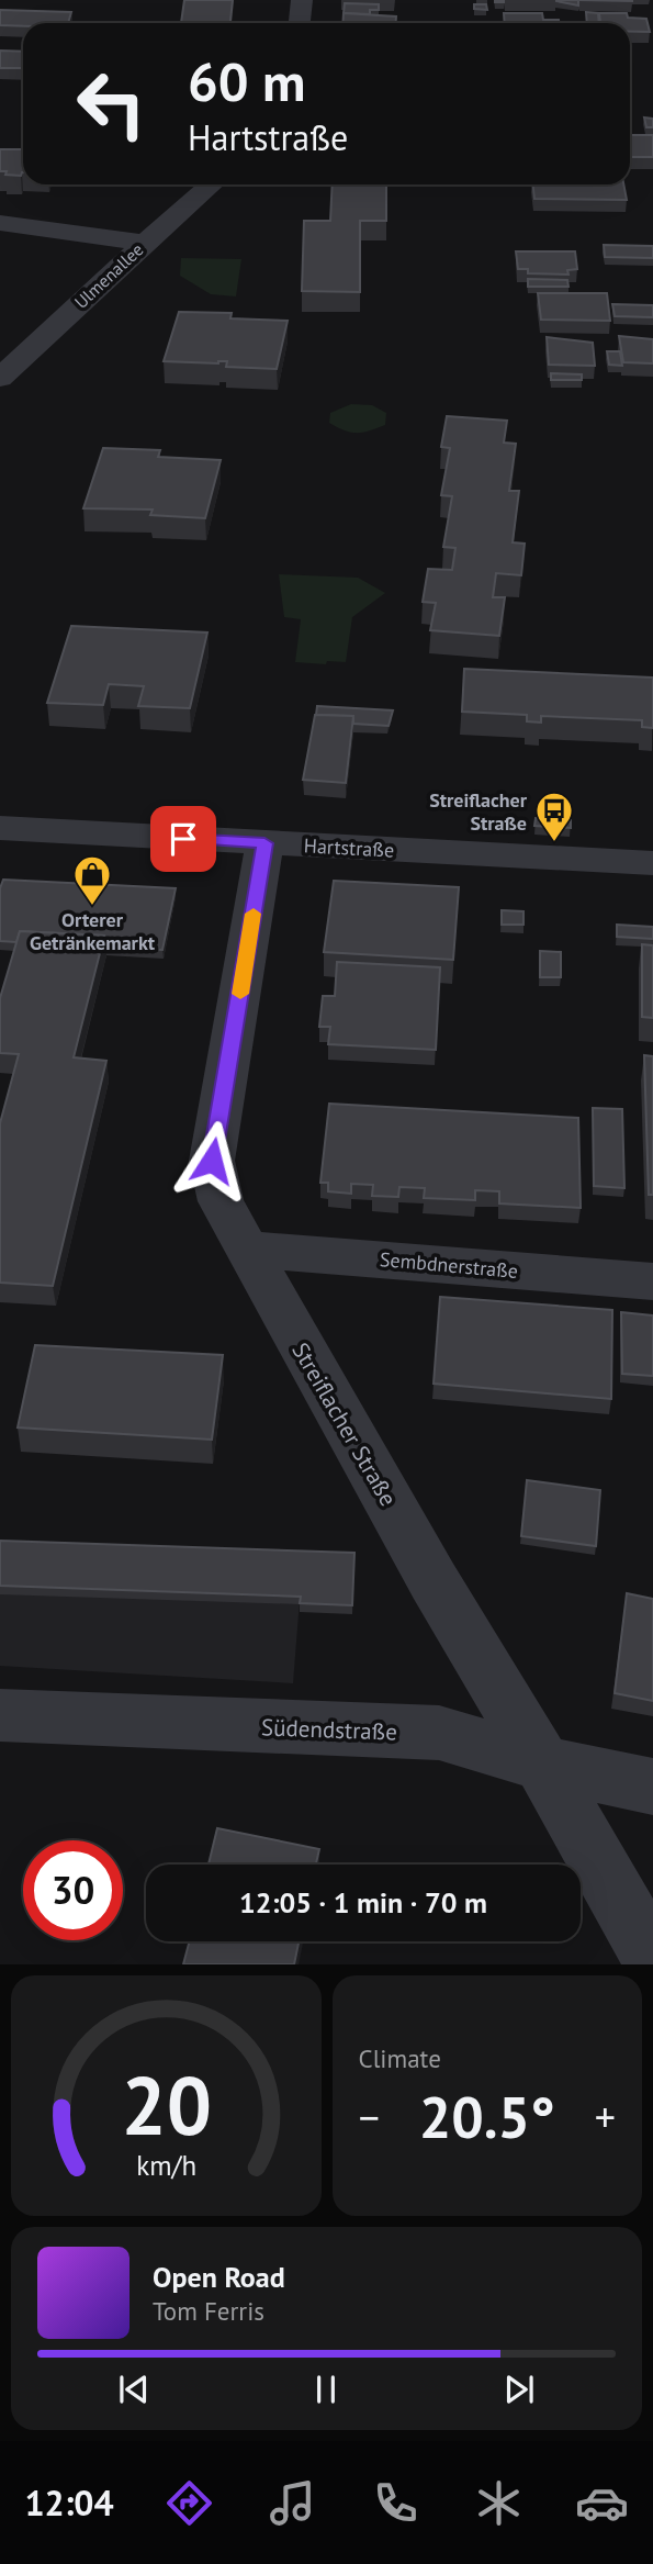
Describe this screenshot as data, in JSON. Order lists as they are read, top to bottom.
{
  "streets": {
    "street": [
      "Ulmenallee",
      "Hartstraße",
      "Sembdnerstraße",
      "Streiflacher Straße",
      "Südendstraße"
    ]
  },
  "crossings": [
    ["Hartstraße", "Streiflacher Straße"],
    ["Sembdnerstraße", "Streiflacher Straße"],
    ["Streiflacher Straße", "Südendstraße"]
  ],
  "places": {
    "bus stop": ["Streiflacher Straße"],
    "shop": ["Orterer Getränkemarkt"]
  },
  "page": {
    "turn": ["60 m", "Hartstraße"],
    "limit": "30",
    "trip": "12:05 · 1 min · 70 m",
    "tile": "Climate",
    "heat": ["−", "20.5°", "+"],
    "song": ["Open Road", "Tom Ferris"],
    "tabs": "12:04",
    "gauge": ["20", "km/h"]
  }
}
